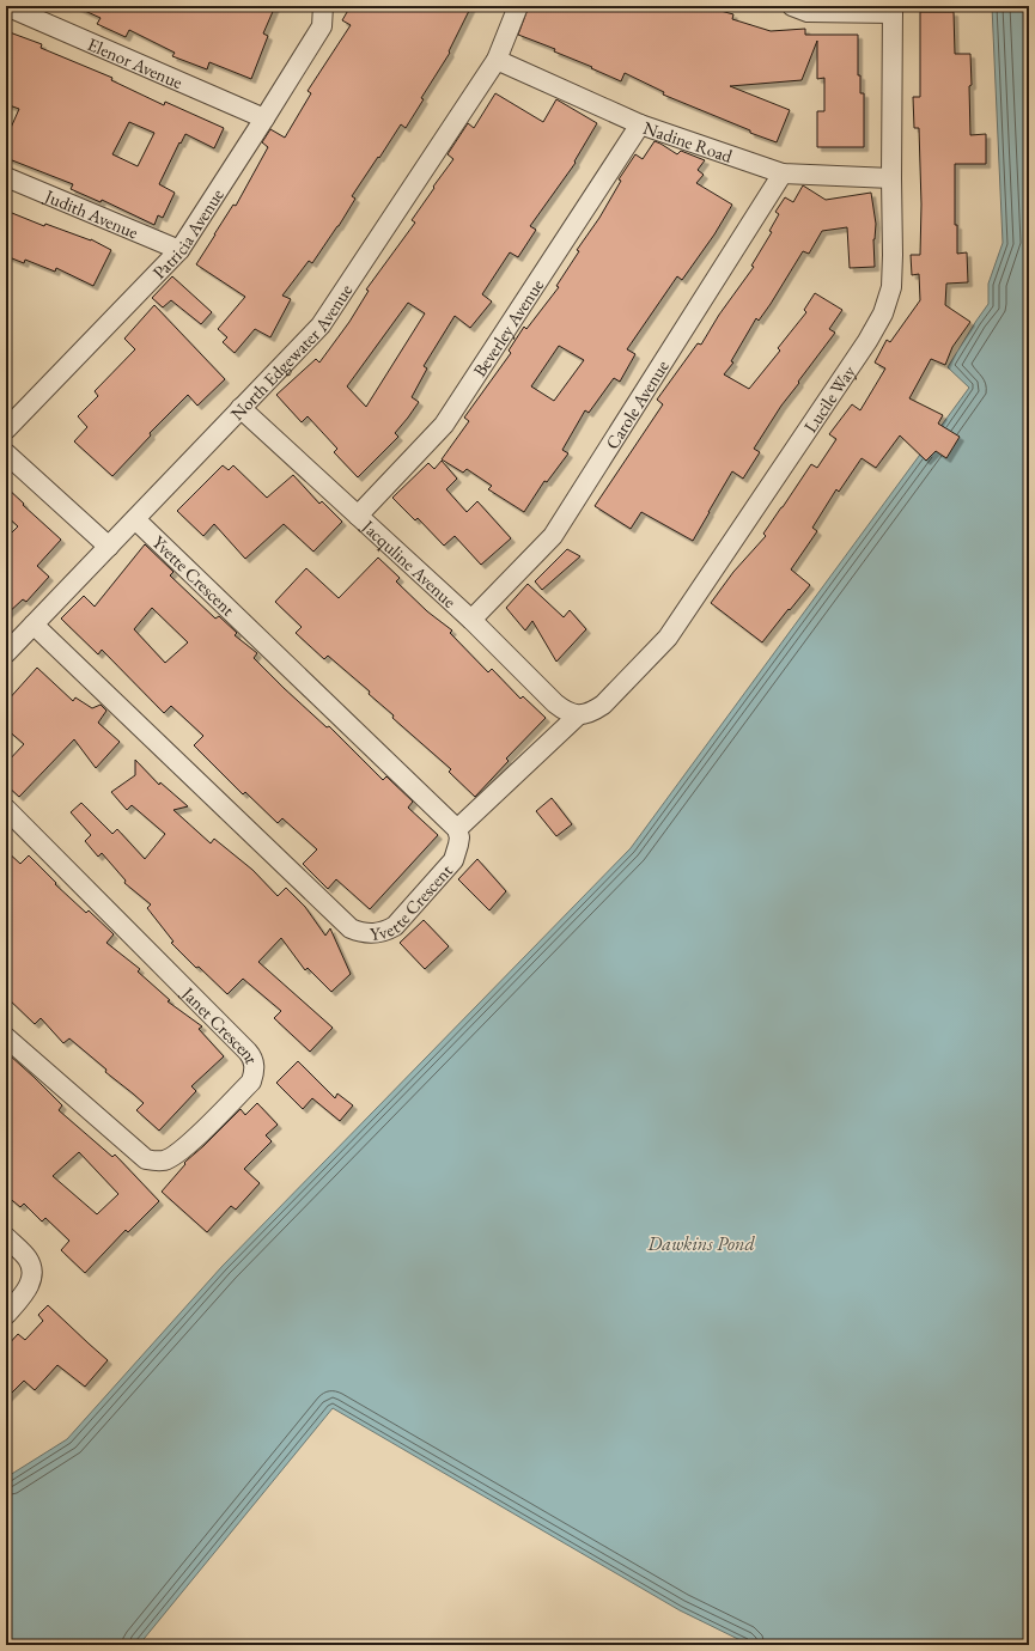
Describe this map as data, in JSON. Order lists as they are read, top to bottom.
{
  "streets": {
    "street": [
      "Elenor Avenue",
      "Nadine Road",
      "Judith Avenue",
      "Patricia Avenue",
      "Beverley Avenue",
      "North Edgewater Avenue",
      "Lucile Way",
      "Carole Avenue",
      "Jacquline Avenue",
      "Yvette Crescent",
      "Janet Crescent"
    ]
  },
  "crossings": [
    ["Elenor Avenue", "Patricia Avenue"],
    ["Nadine Road", "Beverley Avenue"],
    ["Nadine Road", "North Edgewater Avenue"],
    ["Nadine Road", "Lucile Way"],
    ["Nadine Road", "Carole Avenue"],
    ["Judith Avenue", "Patricia Avenue"],
    ["Beverley Avenue", "Jacquline Avenue"],
    ["North Edgewater Avenue", "Jacquline Avenue"],
    ["North Edgewater Avenue", "Yvette Crescent"],
    ["Lucile Way", "Jacquline Avenue"],
    ["Carole Avenue", "Jacquline Avenue"]
  ],
  "water": ["Dawkins Pond"]
}
